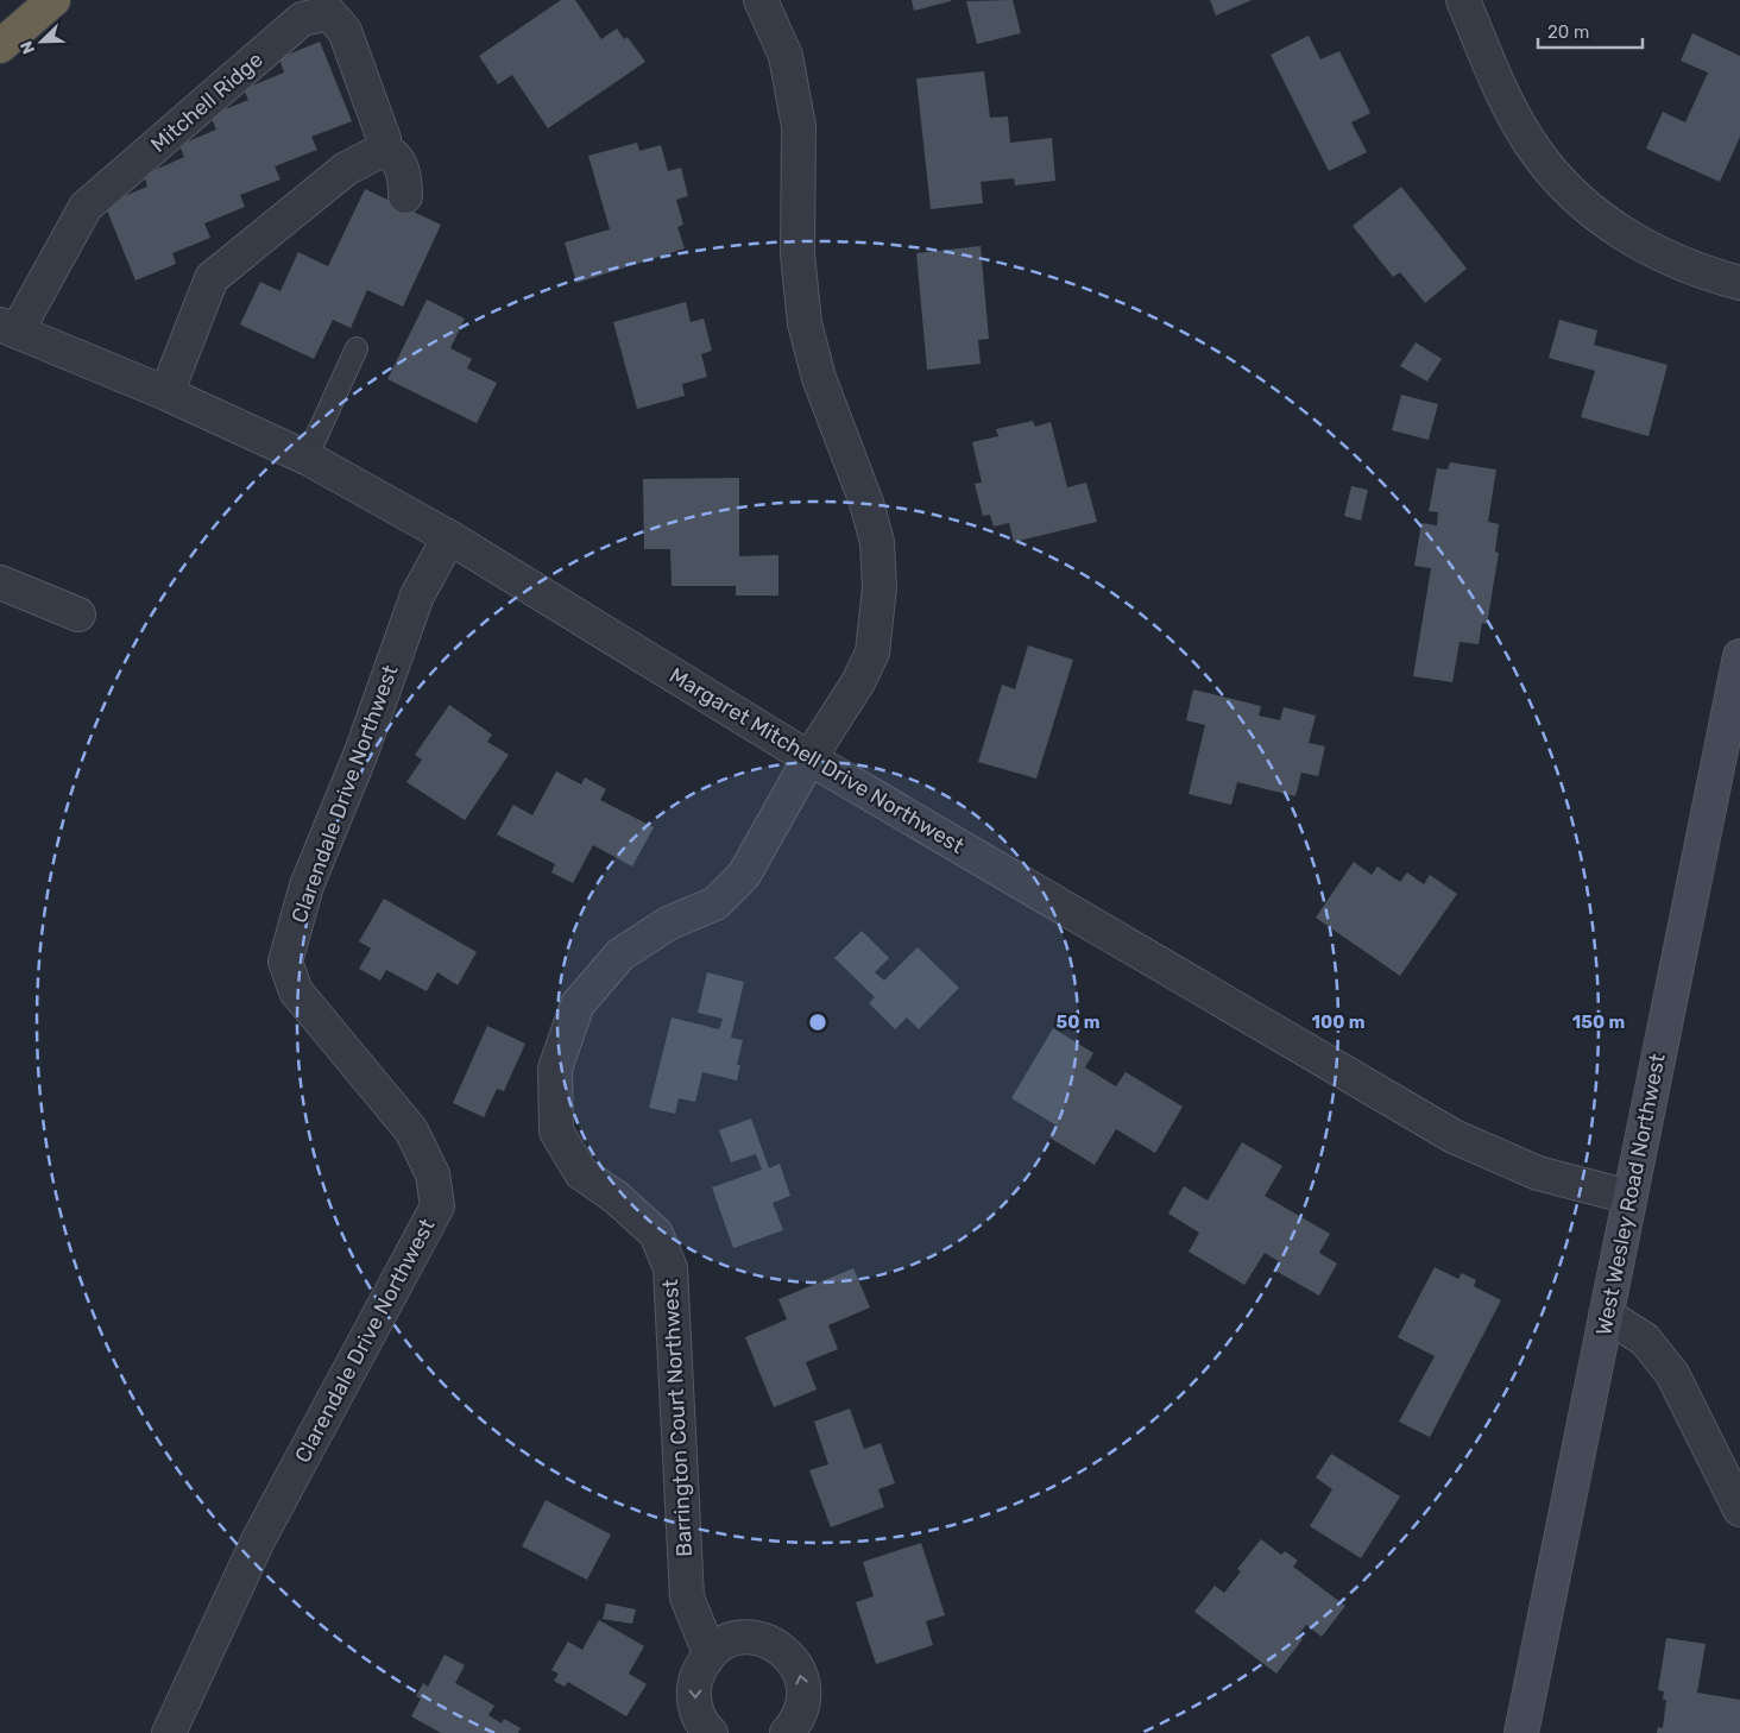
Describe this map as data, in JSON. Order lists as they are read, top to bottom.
{
  "streets": {
    "street": [
      "Mitchell Ridge",
      "Margaret Mitchell Drive Northwest",
      "Clarendale Drive Northwest",
      "West Wesley Road Northwest",
      "Barrington Court Northwest"
    ]
  },
  "crossings": [
    ["Mitchell Ridge", "Margaret Mitchell Drive Northwest"],
    ["Margaret Mitchell Drive Northwest", "Clarendale Drive Northwest"],
    ["Margaret Mitchell Drive Northwest", "West Wesley Road Northwest"],
    ["Margaret Mitchell Drive Northwest", "Barrington Court Northwest"]
  ],
  "scale_bar": "20 m",
  "north": "bottom left",
  "rings": ["50 m", "100 m", "150 m"]
}
